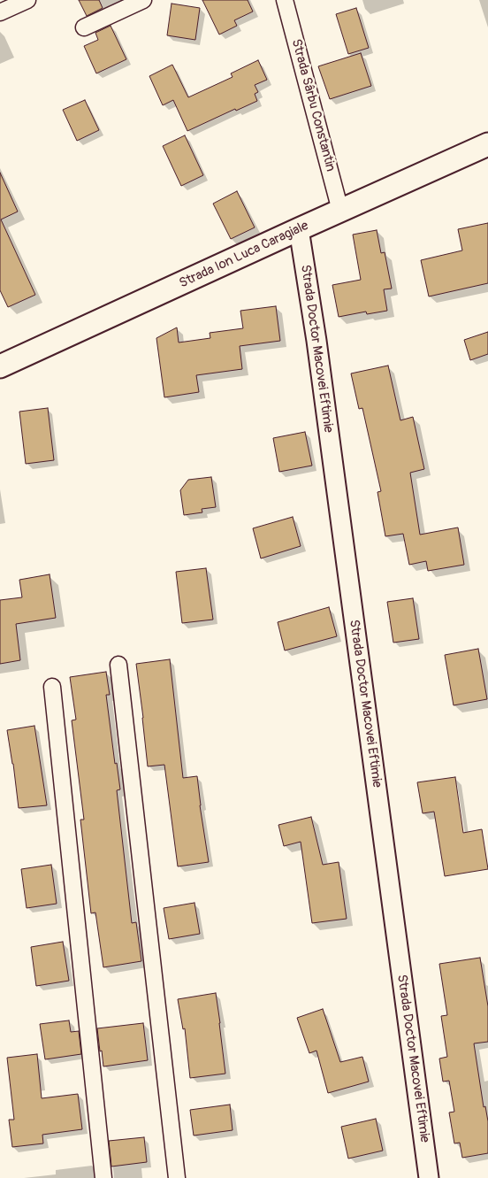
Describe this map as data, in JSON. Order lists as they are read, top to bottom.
{
  "streets": {
    "main road": ["Strada Ion Luca Caragiale"],
    "street": ["Strada Sârbu Constantin", "Strada Doctor Macovei Eftimie"]
  },
  "crossings": [
    ["Strada Sârbu Constantin", "Strada Ion Luca Caragiale"],
    ["Strada Ion Luca Caragiale", "Strada Doctor Macovei Eftimie"]
  ]
}
